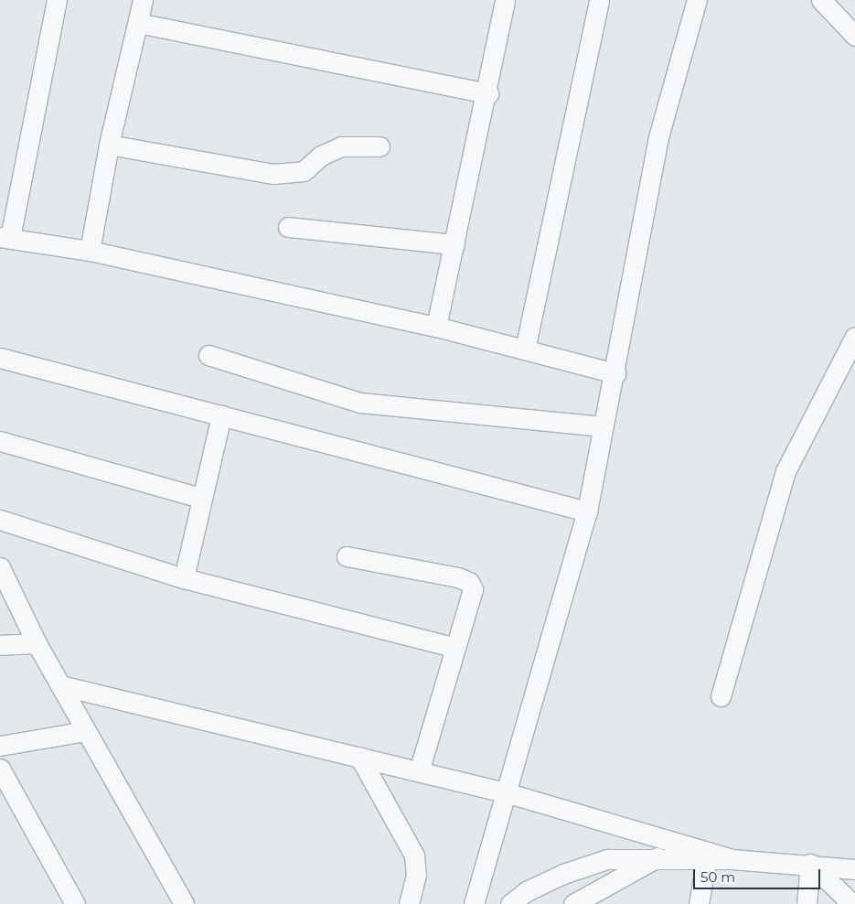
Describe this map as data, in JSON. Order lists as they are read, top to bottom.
{
  "scale_bar": "50 m"
}
